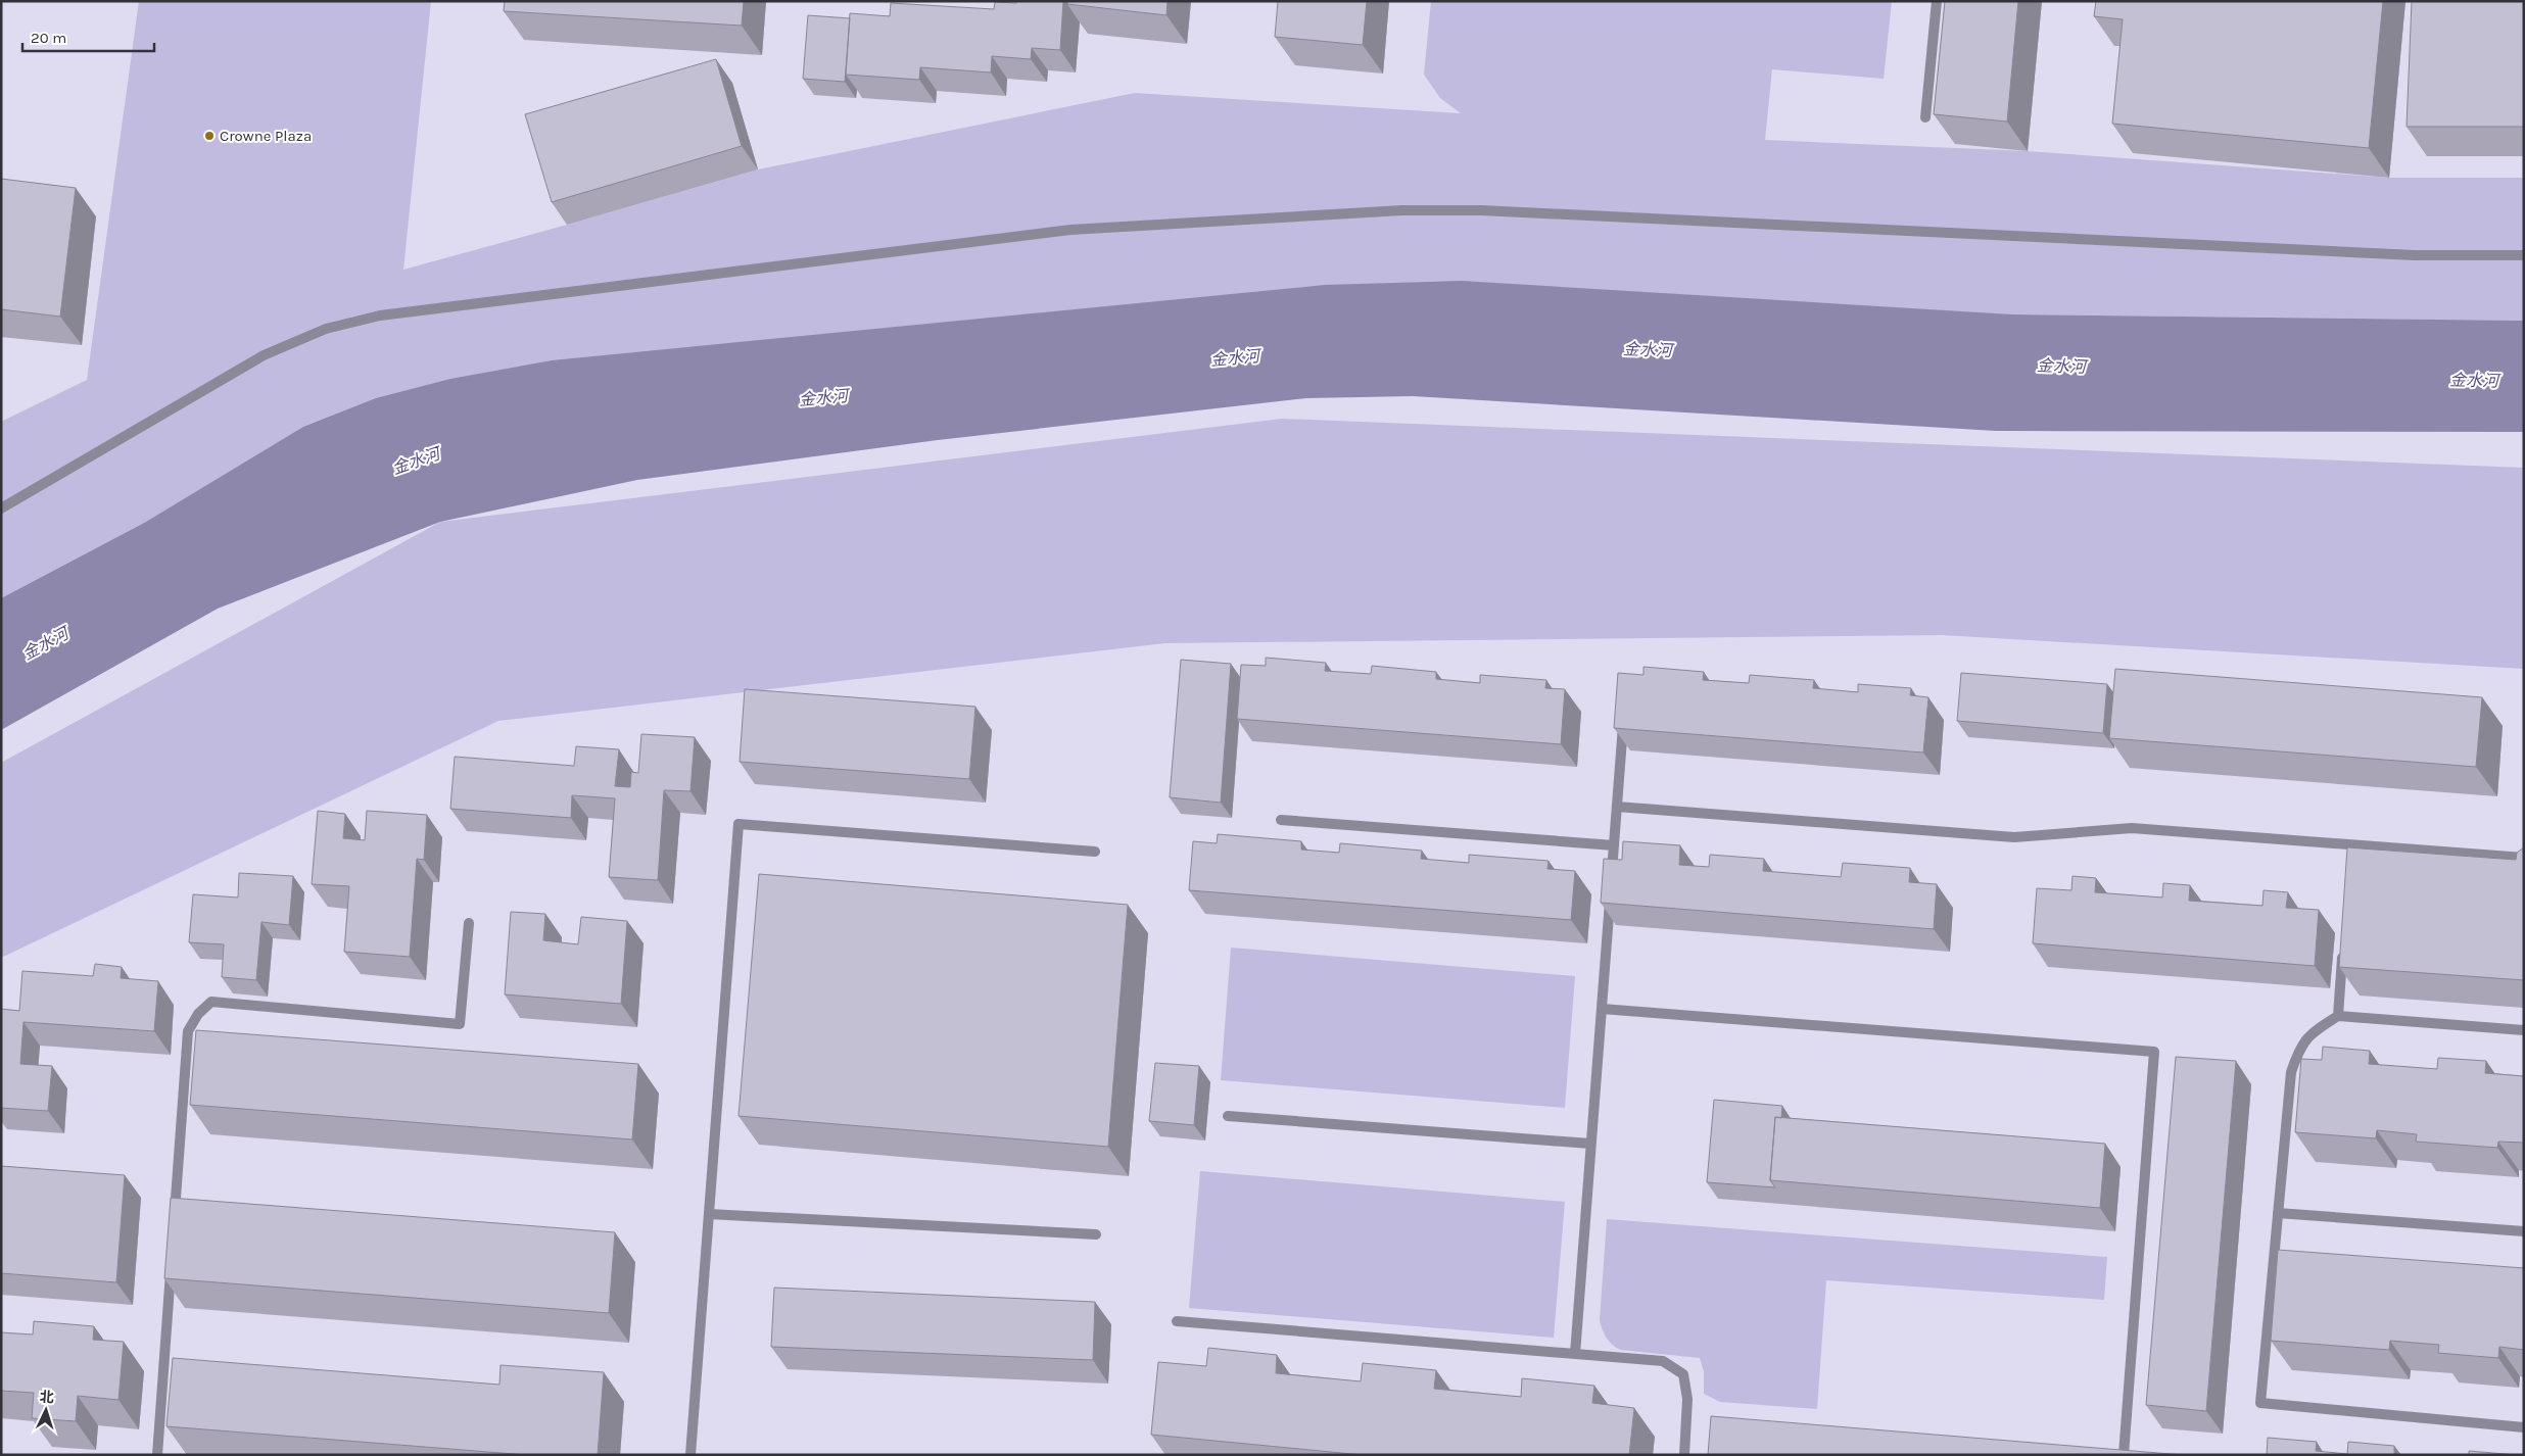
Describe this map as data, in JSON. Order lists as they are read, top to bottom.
{
  "water": ["金水河"],
  "places": ["Crowne Plaza"],
  "scale_bar": "20 m",
  "north": "top"
}
